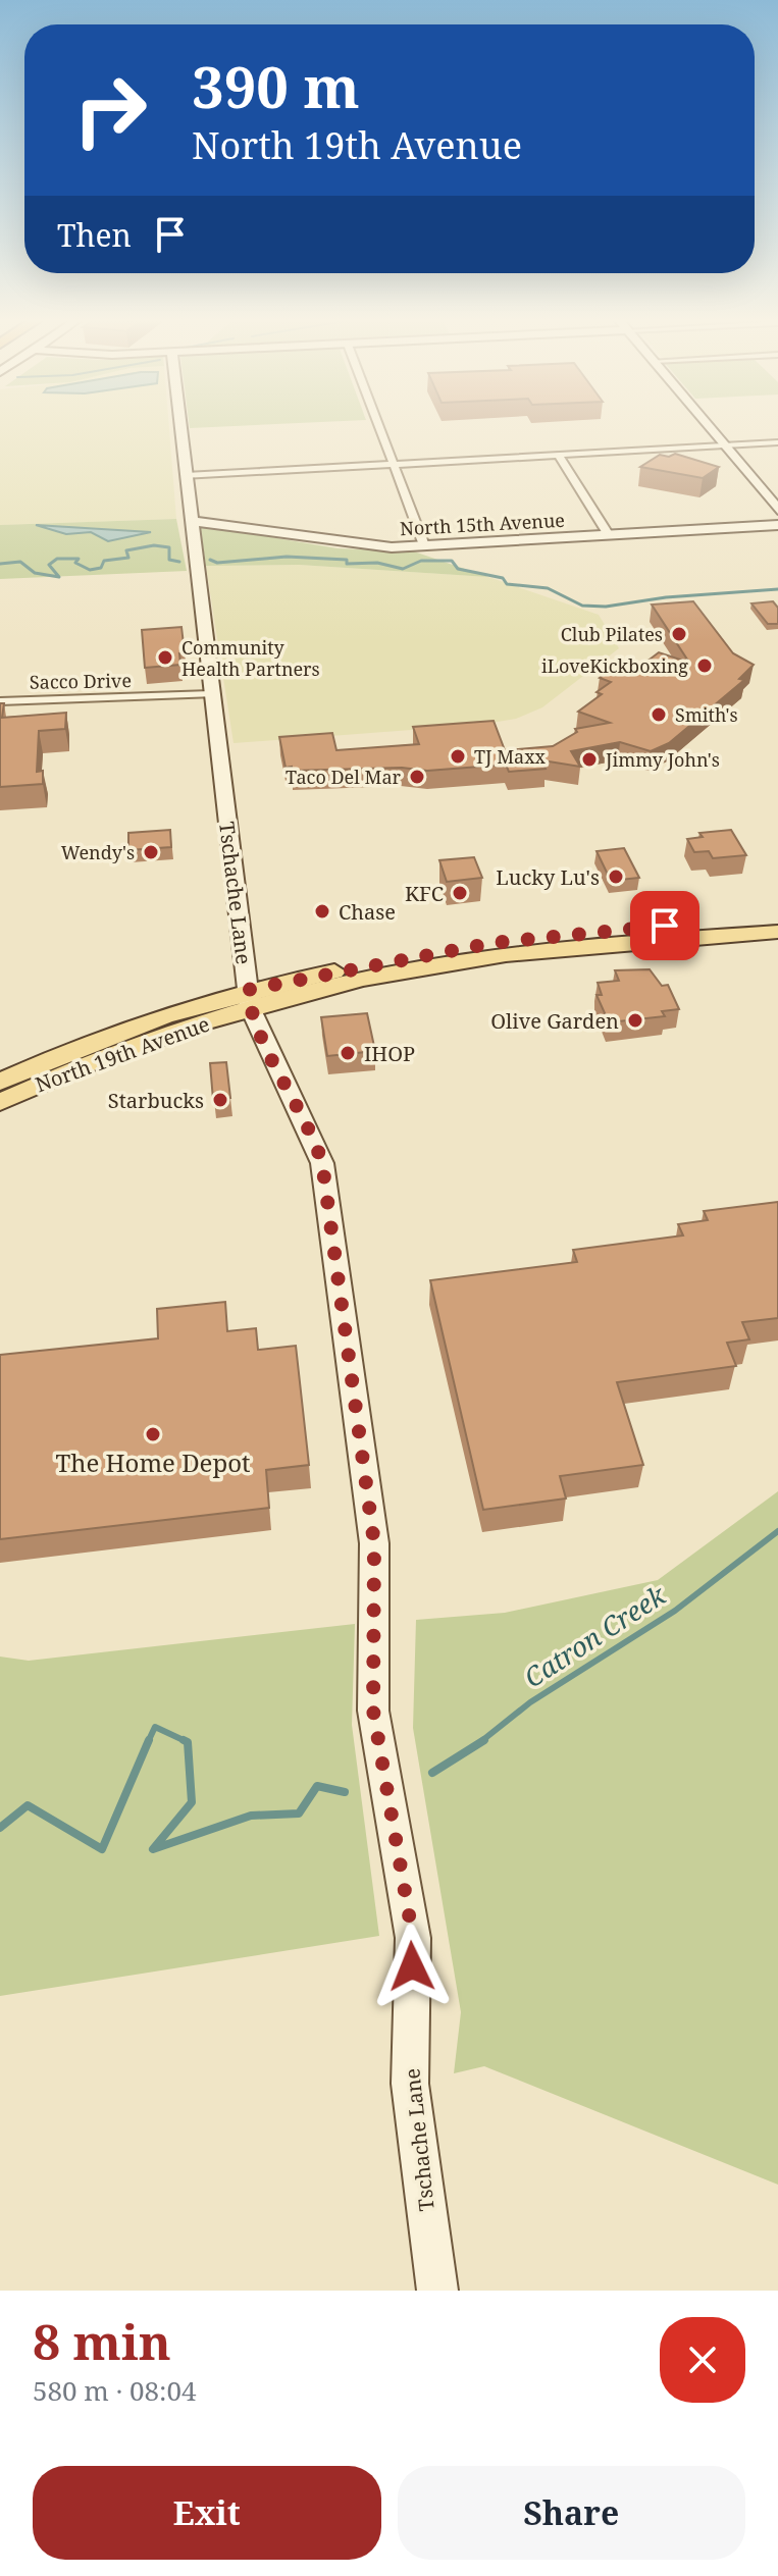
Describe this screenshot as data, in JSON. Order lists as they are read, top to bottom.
{
  "streets": {
    "main road": ["North 19th Avenue"],
    "street": ["North 15th Avenue", "Sacco Drive", "Tschache Lane"]
  },
  "crossings": [
    ["North 15th Avenue", "Tschache Lane"],
    ["Sacco Drive", "Tschache Lane"],
    ["Tschache Lane", "North 19th Avenue"]
  ],
  "water": ["Catron Creek"],
  "places": [
    "Club Pilates",
    "Community Health Partners",
    "iLoveKickboxing",
    "Smith's",
    "TJ Maxx",
    "Jimmy John's",
    "Taco Del Mar",
    "Wendy's",
    "Lucky Lu's",
    "KFC",
    "Chase",
    "Olive Garden",
    "IHOP",
    "Starbucks",
    "The Home Depot"
  ],
  "page": {
    "turn": ["390 m", "North 19th Avenue"],
    "then": "Then",
    "heading": ["8 min", "580 m · 08:04"],
    "buttons": ["Exit", "Share"]
  }
}
